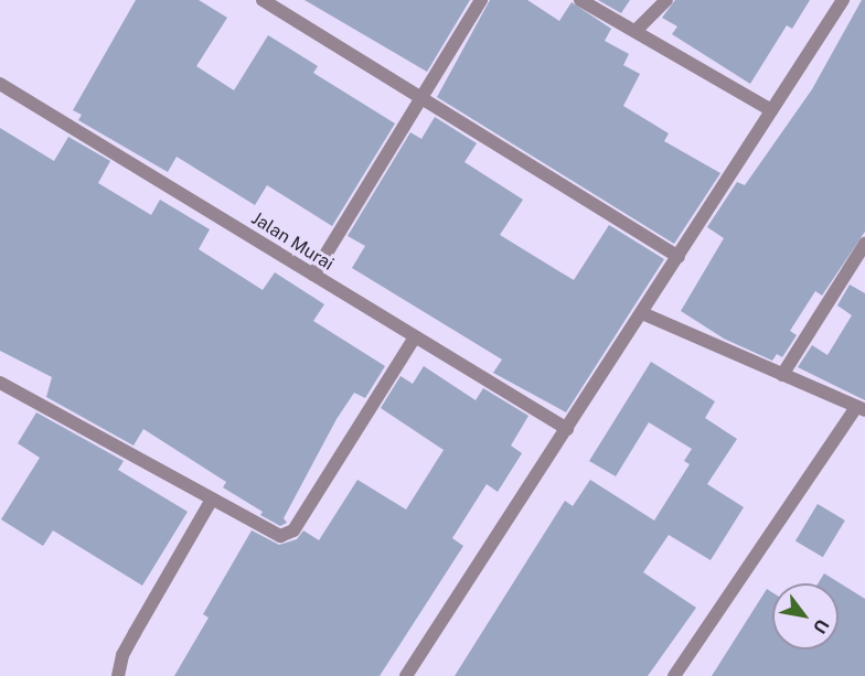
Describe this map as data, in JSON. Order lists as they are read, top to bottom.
{
  "streets": {
    "street": ["Jalan Murai"]
  },
  "north": "bottom right"
}
